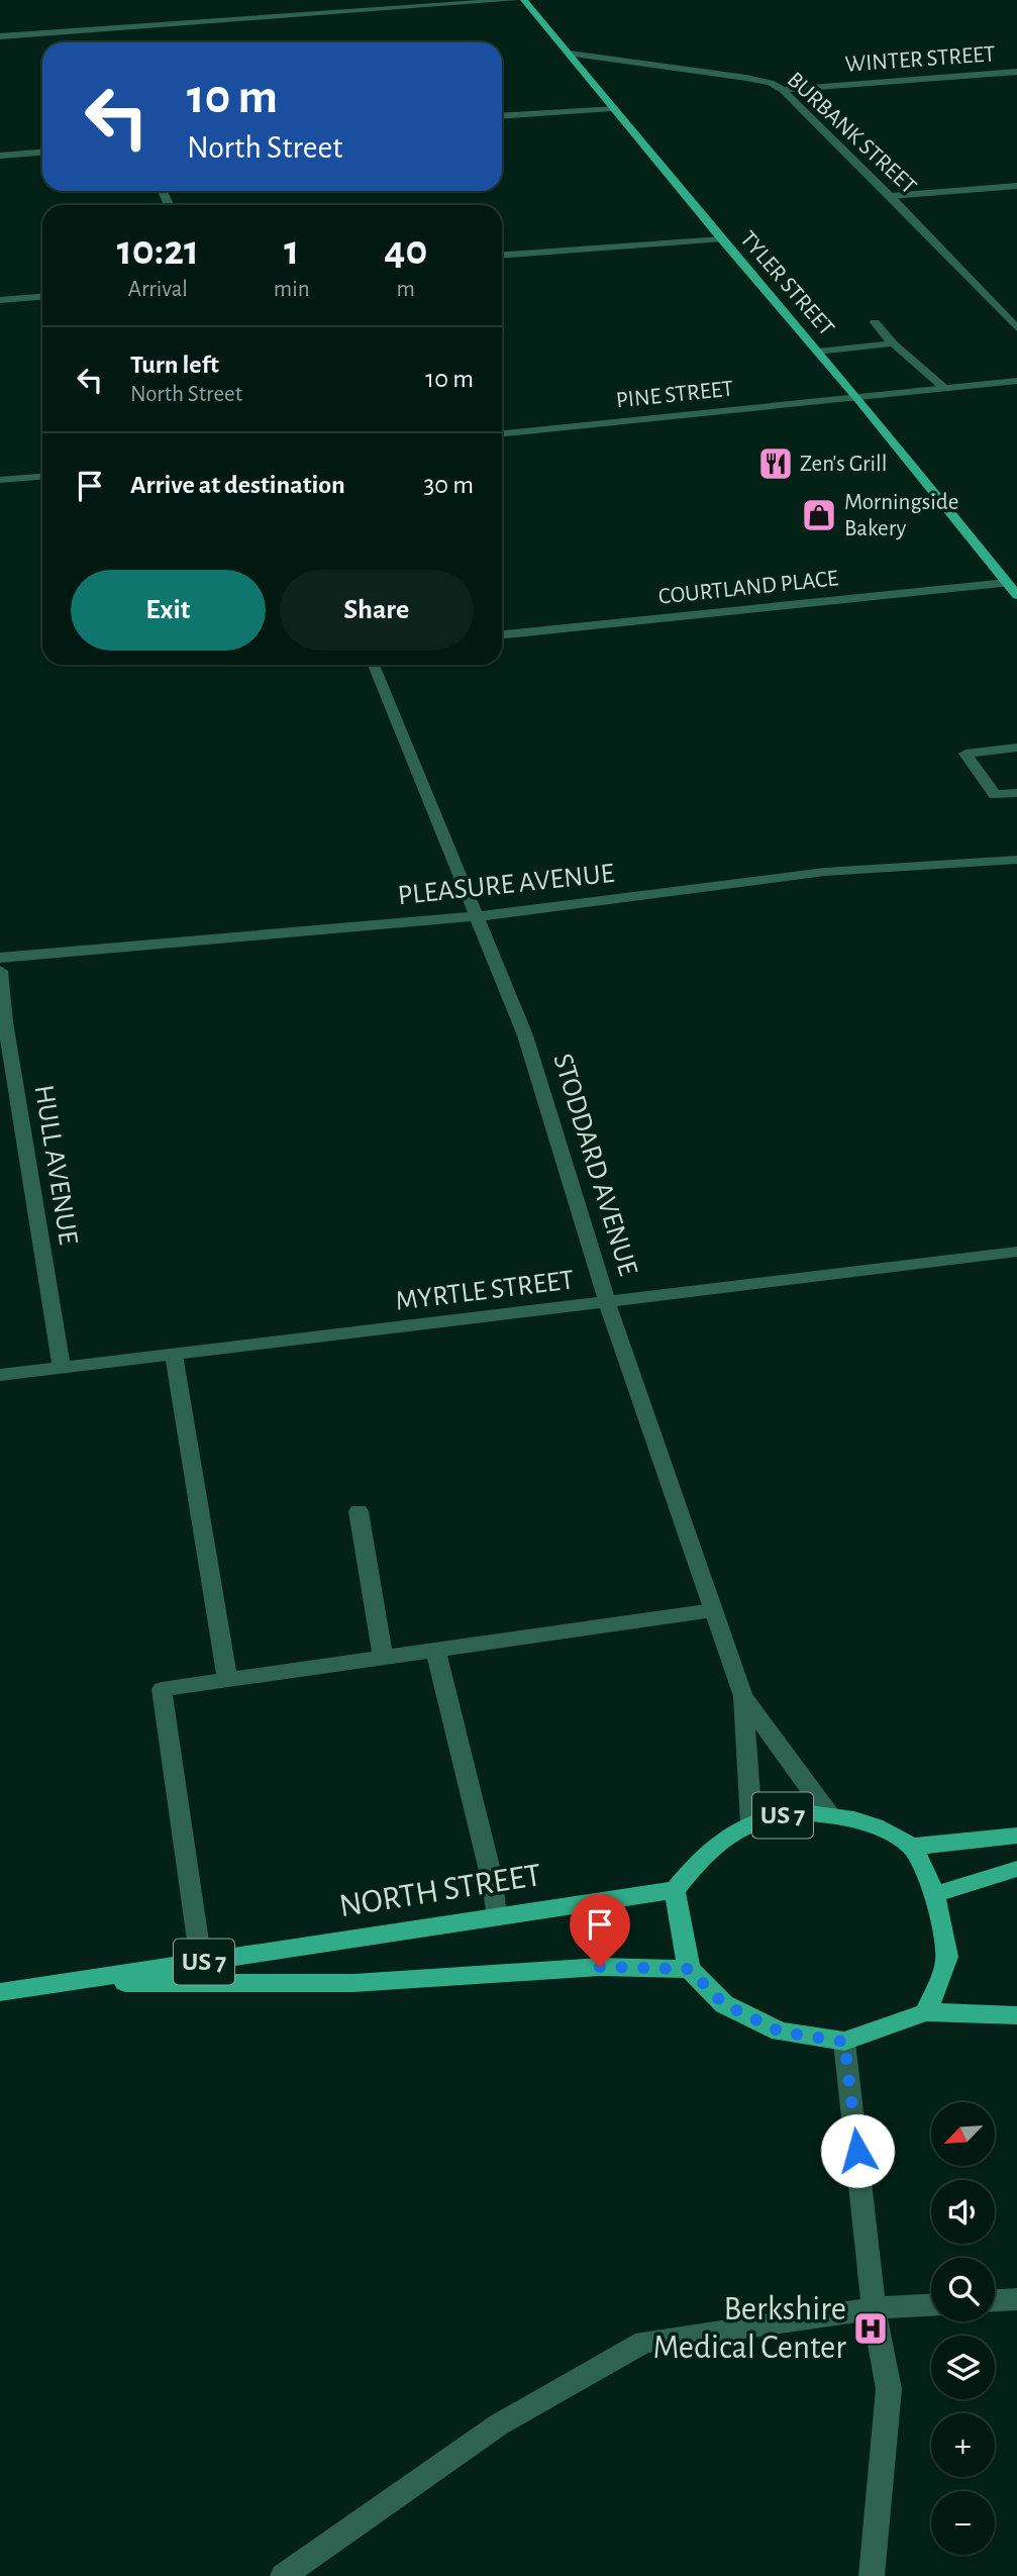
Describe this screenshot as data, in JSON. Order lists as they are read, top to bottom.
{
  "streets": {
    "main road": ["TYLER STREET", "US 7", "NORTH STREET"],
    "street": [
      "WINTER STREET",
      "BURBANK STREET",
      "PINE STREET",
      "COURTLAND PLACE",
      "PLEASURE AVENUE",
      "HULL AVENUE",
      "STODDARD AVENUE",
      "MYRTLE STREET"
    ]
  },
  "crossings": [
    ["WINTER STREET", "BURBANK STREET"],
    ["BURBANK STREET", "TYLER STREET"],
    ["TYLER STREET", "PINE STREET"],
    ["TYLER STREET", "COURTLAND PLACE"],
    ["PLEASURE AVENUE", "STODDARD AVENUE"],
    ["HULL AVENUE", "MYRTLE STREET"],
    ["STODDARD AVENUE", "MYRTLE STREET"],
    ["STODDARD AVENUE", "US 7"],
    ["STODDARD AVENUE", "NORTH STREET"],
    ["US 7", "NORTH STREET"]
  ],
  "places": {
    "restaurant": ["Zen's Grill"],
    "shop": ["Morningside Bakery"],
    "hospital": ["Berkshire Medical Center"]
  },
  "north": "bottom left",
  "page": {
    "turn": ["10 m", "North Street"],
    "eta": [
      "10:21",
      "Arrival",
      "1",
      "min",
      "40",
      "m"
    ],
    "list": [
      {
        "name": "Turn left",
        "note": "North Street",
        "value": "10 m"
      },
      {
        "name": "Arrive at destination",
        "value": "30 m"
      }
    ],
    "buttons": ["Exit", "Share"],
    "map_buttons": ["+", "−"]
  }
}
